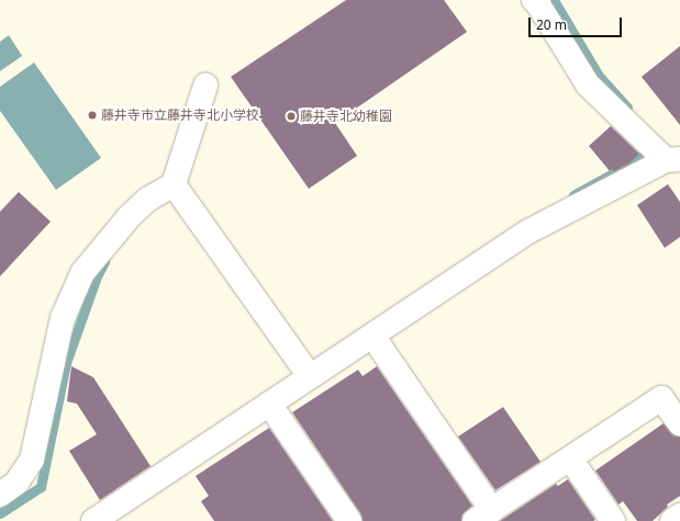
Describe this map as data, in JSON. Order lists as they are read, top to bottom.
{
  "places": ["藤井寺市立藤井寺北小学校", "藤井寺北幼稚園"],
  "scale_bar": "20 m"
}
